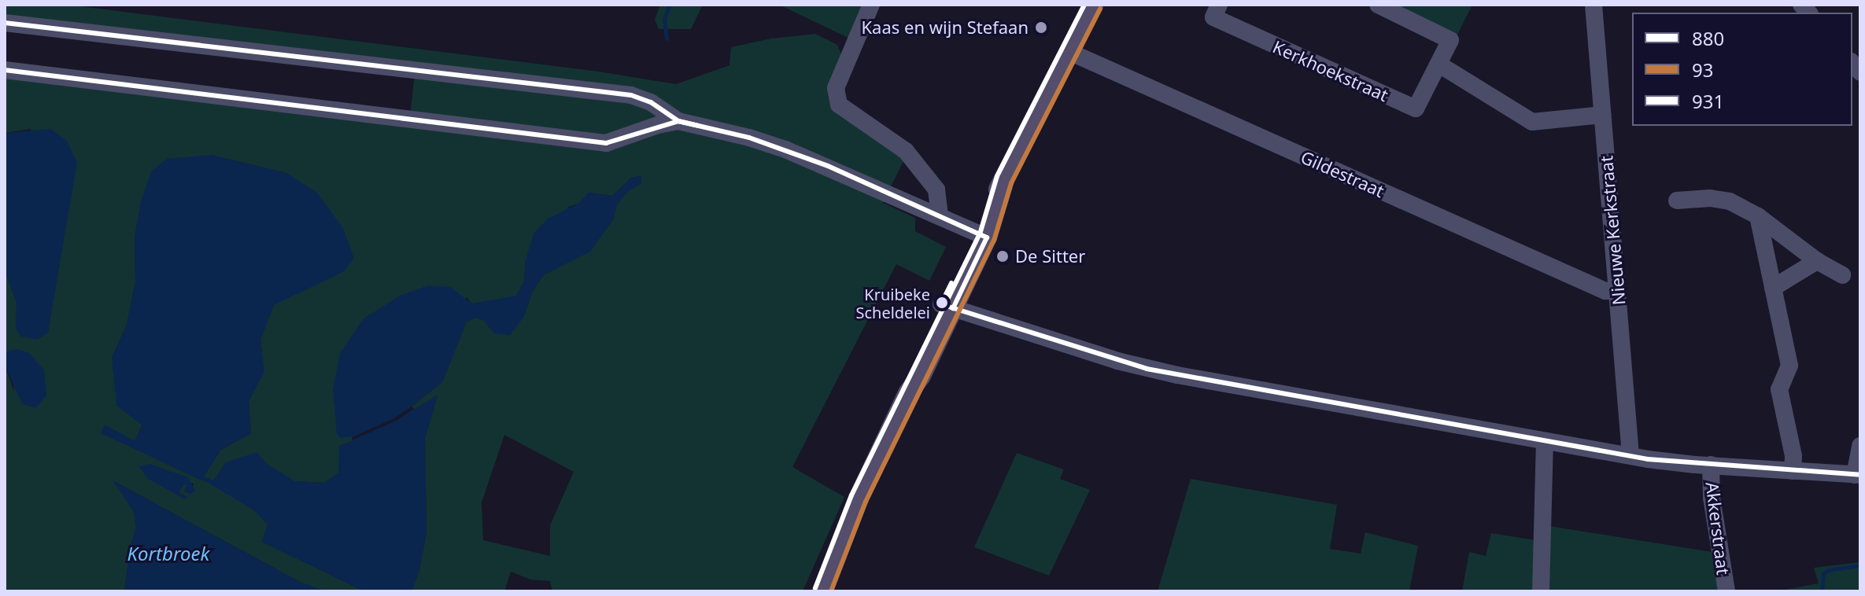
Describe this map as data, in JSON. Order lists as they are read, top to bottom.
{
  "streets": {
    "street": [
      "Kerkhoekstraat",
      "Gildestraat",
      "Nieuwe Kerkstraat",
      "Akkerstraat"
    ]
  },
  "crossings": [
    ["Gildestraat", "Nieuwe Kerkstraat"]
  ],
  "water": ["Kortbroek"],
  "places": ["Kaas en wijn Stefaan", "De Sitter", "Kruibeke Scheldelei"],
  "lines": ["transit line 931", "transit line 93", "transit line 880"],
  "legend": ["880", "93", "931"]
}
